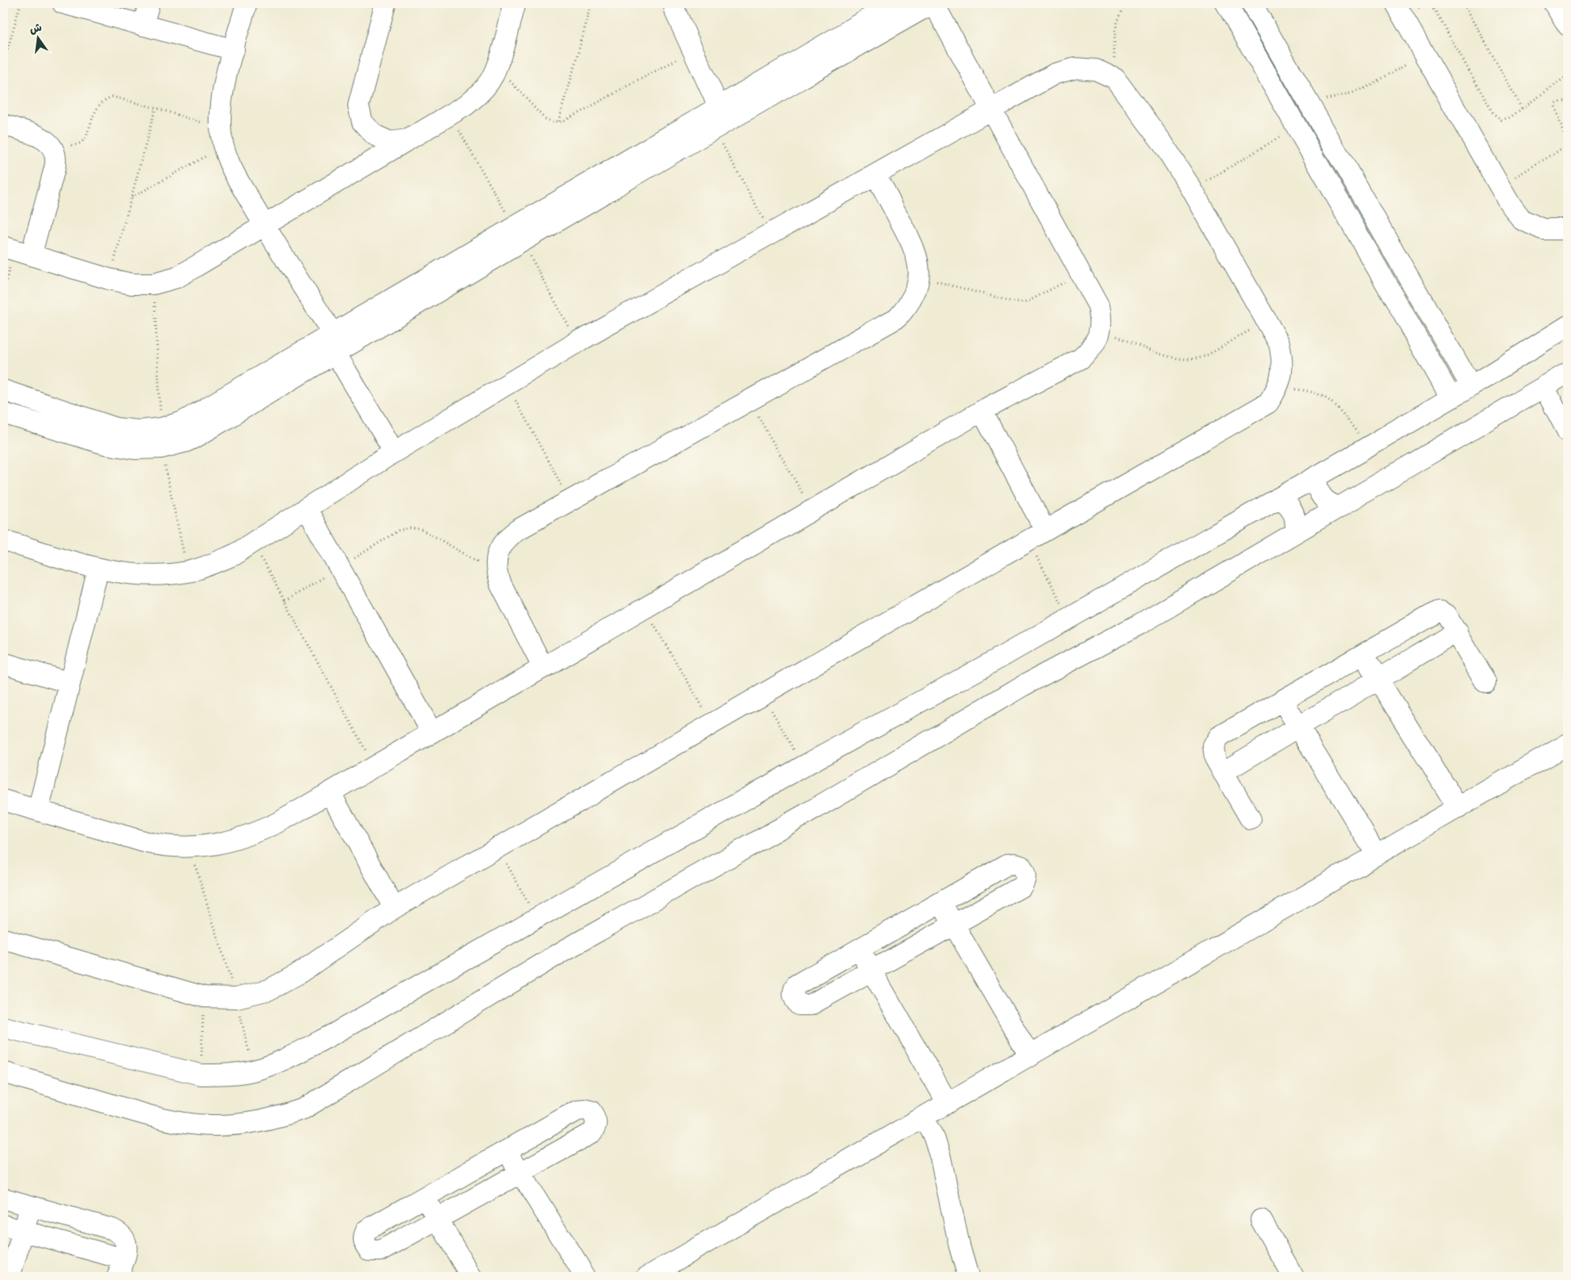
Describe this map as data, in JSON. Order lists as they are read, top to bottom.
{
  "north": "top"
}
